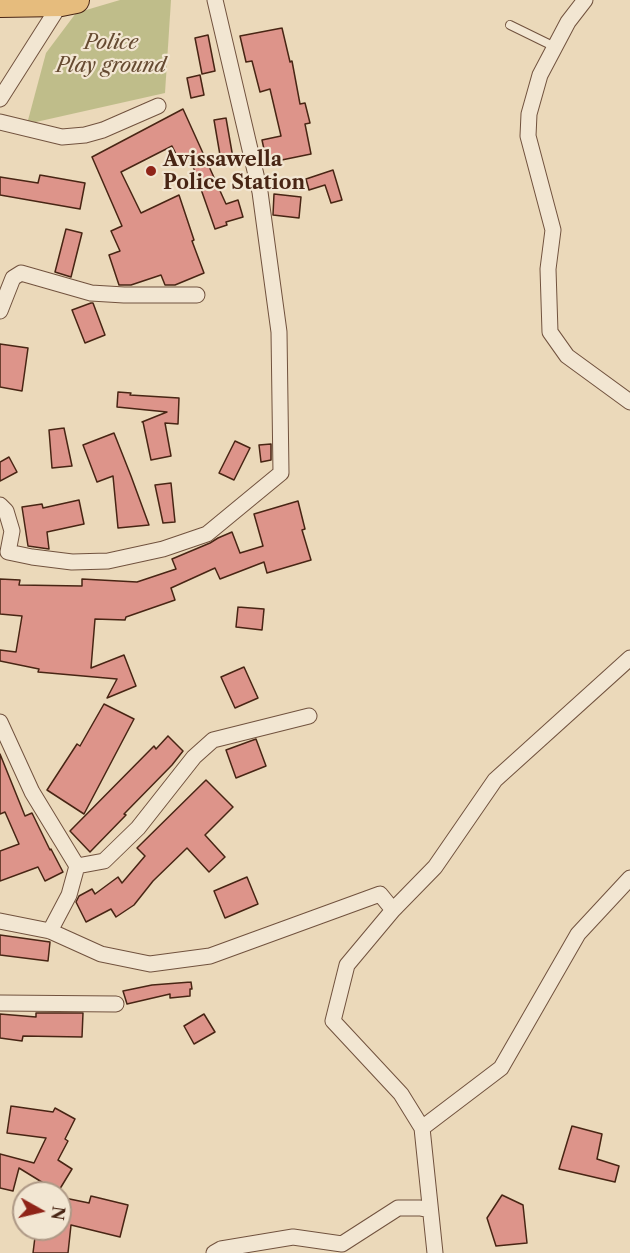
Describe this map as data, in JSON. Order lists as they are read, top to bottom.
{
  "parks": ["Police Play ground"],
  "places": ["Avissawella Police Station"],
  "north": "right"
}
